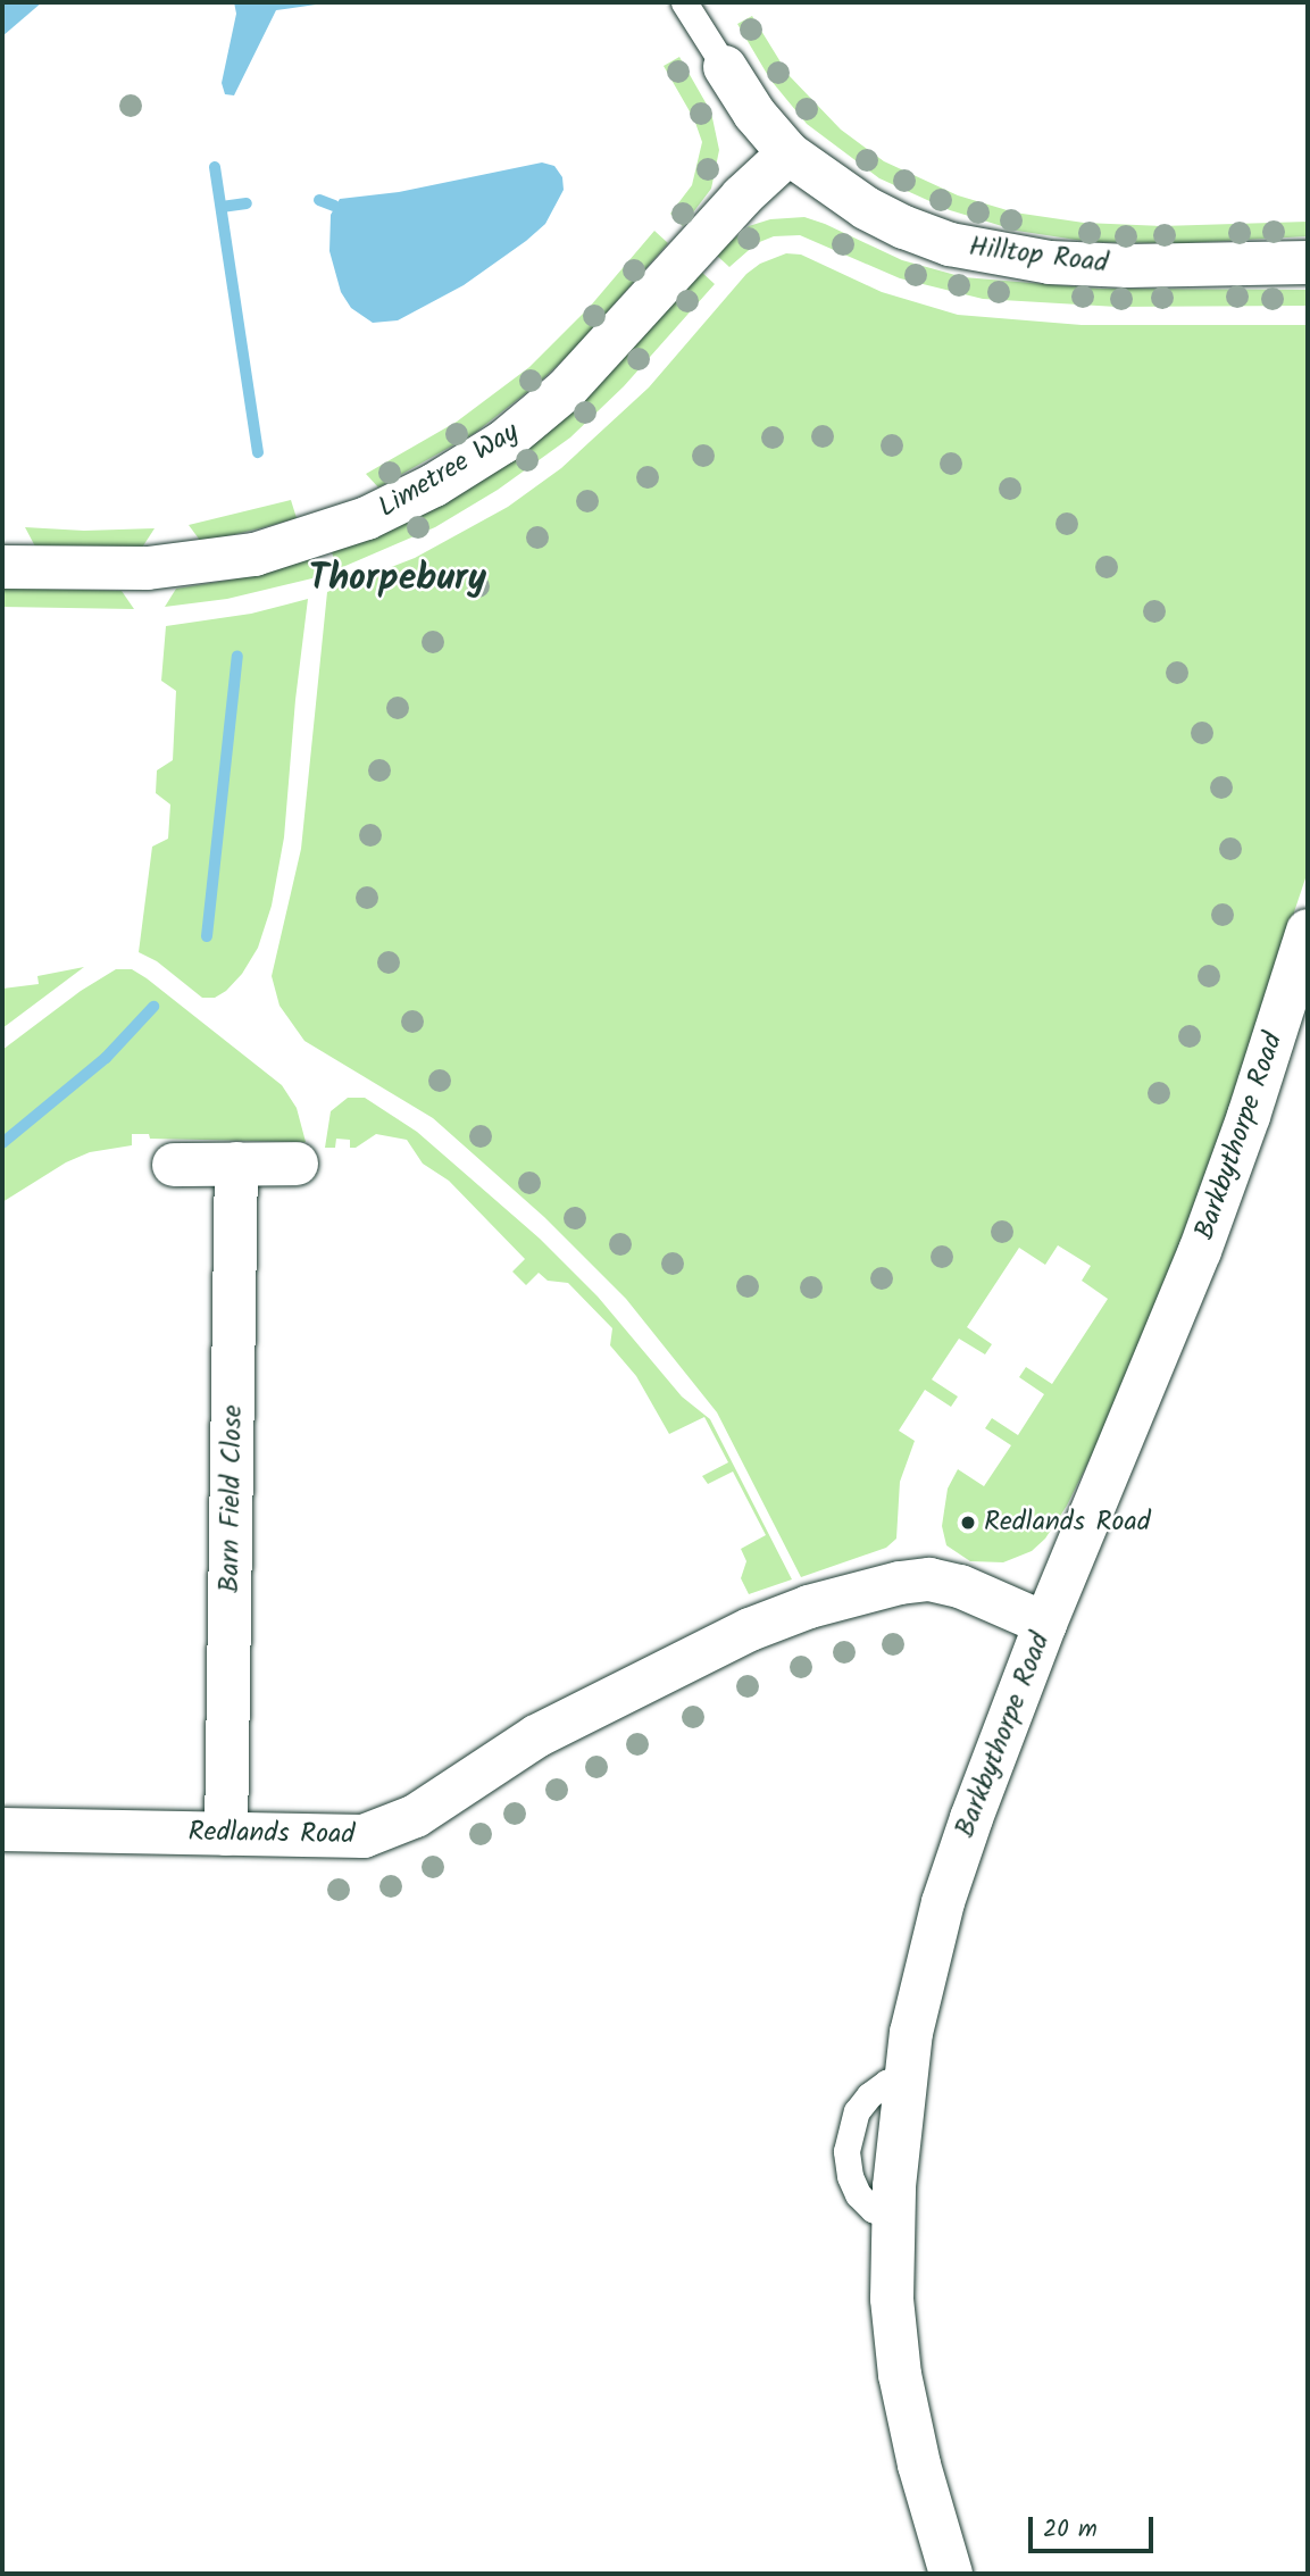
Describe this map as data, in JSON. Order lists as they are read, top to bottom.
{
  "streets": {
    "street": [
      "Hilltop Road",
      "Limetree Way",
      "Barkbythorpe Road",
      "Barn Field Close",
      "Redlands Road"
    ]
  },
  "crossings": [
    ["Hilltop Road", "Limetree Way"],
    ["Barkbythorpe Road", "Redlands Road"],
    ["Barn Field Close", "Redlands Road"]
  ],
  "districts": ["Thorpebury"],
  "places": ["Redlands Road"],
  "scale_bar": "20 m"
}
